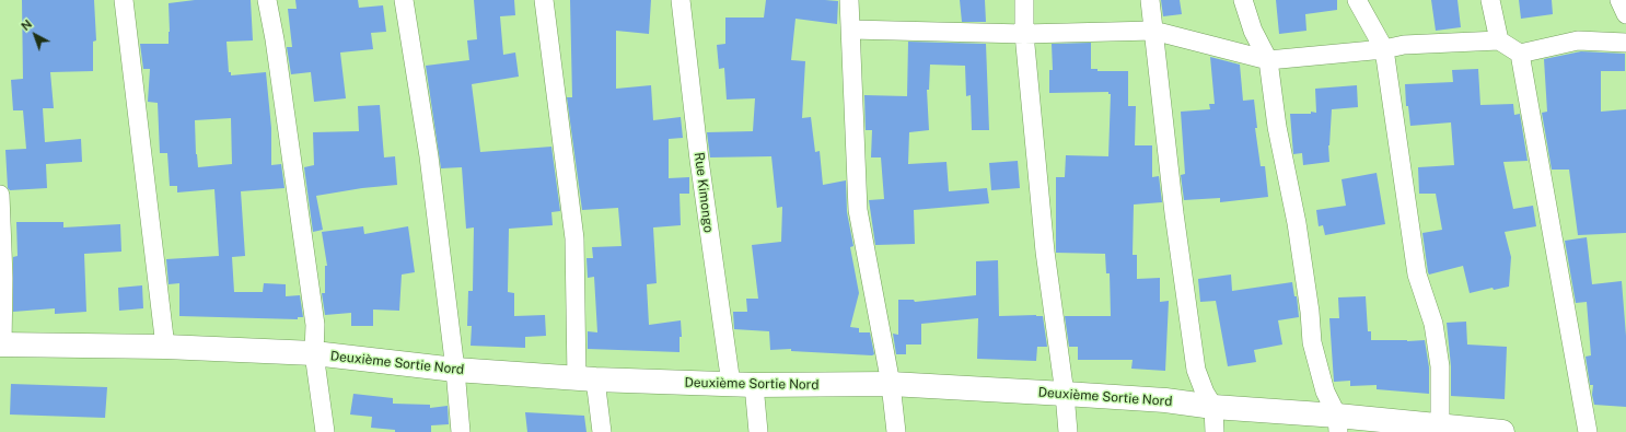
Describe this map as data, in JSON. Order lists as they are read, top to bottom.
{
  "streets": {
    "main road": ["Deuxième Sortie Nord"],
    "street": ["Rue Kimongo"]
  },
  "crossings": [
    ["Rue Kimongo", "Deuxième Sortie Nord"]
  ],
  "north": "top left"
}
